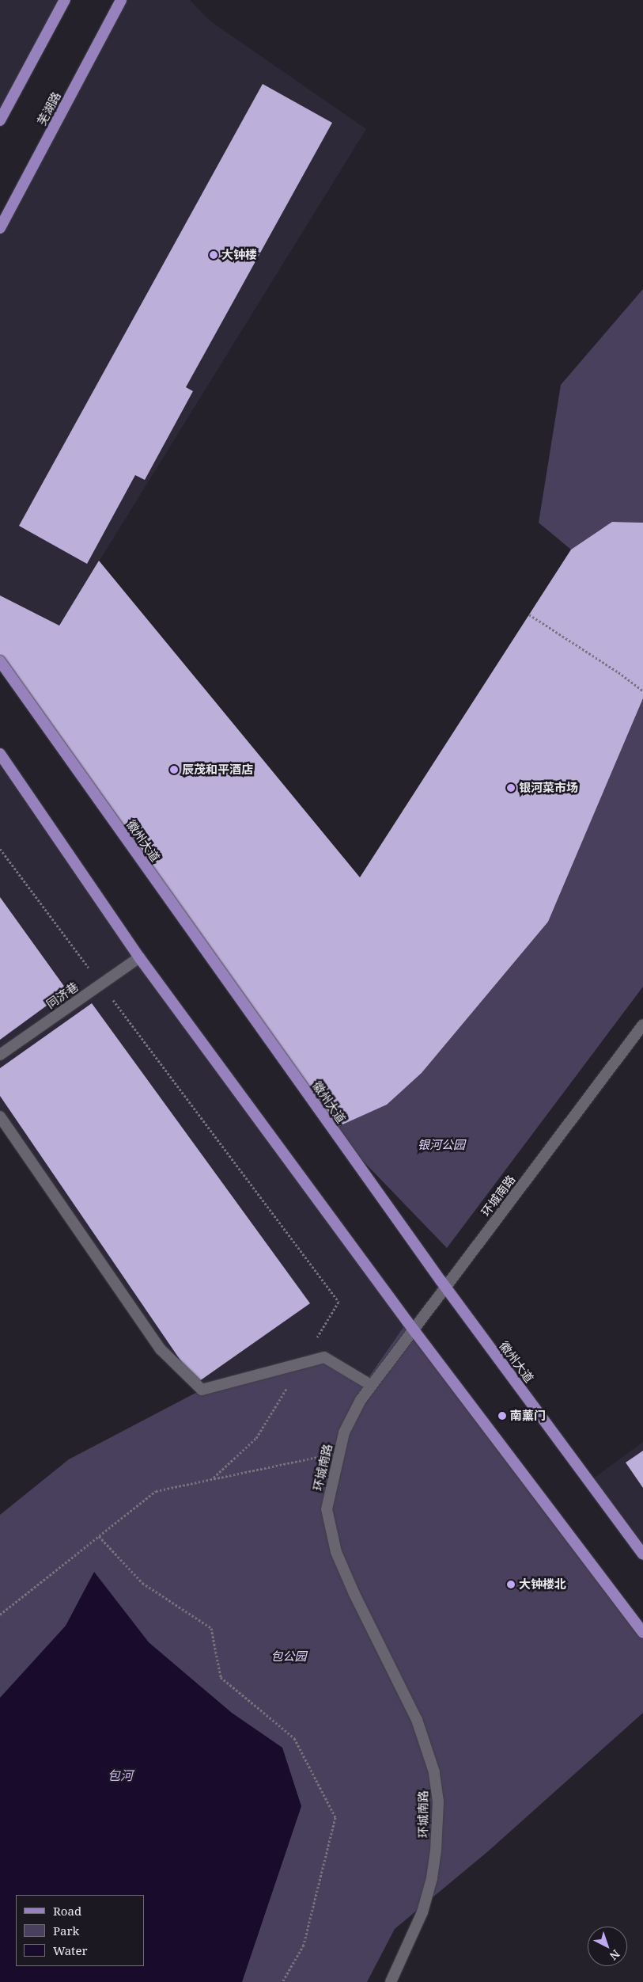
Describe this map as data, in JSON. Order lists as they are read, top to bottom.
{
  "streets": {
    "main road": ["芜湖路", "徽州大道"],
    "street": ["同济巷", "环城南路"]
  },
  "crossings": [
    ["徽州大道", "环城南路"]
  ],
  "water": ["包河"],
  "parks": ["银河公园", "包公园"],
  "places": [
    "大钟楼",
    "辰茂和平酒店",
    "银河菜市场",
    "南薰门",
    "大钟楼北"
  ],
  "legend": ["Road", "Park", "Water"],
  "north": "bottom right"
}
